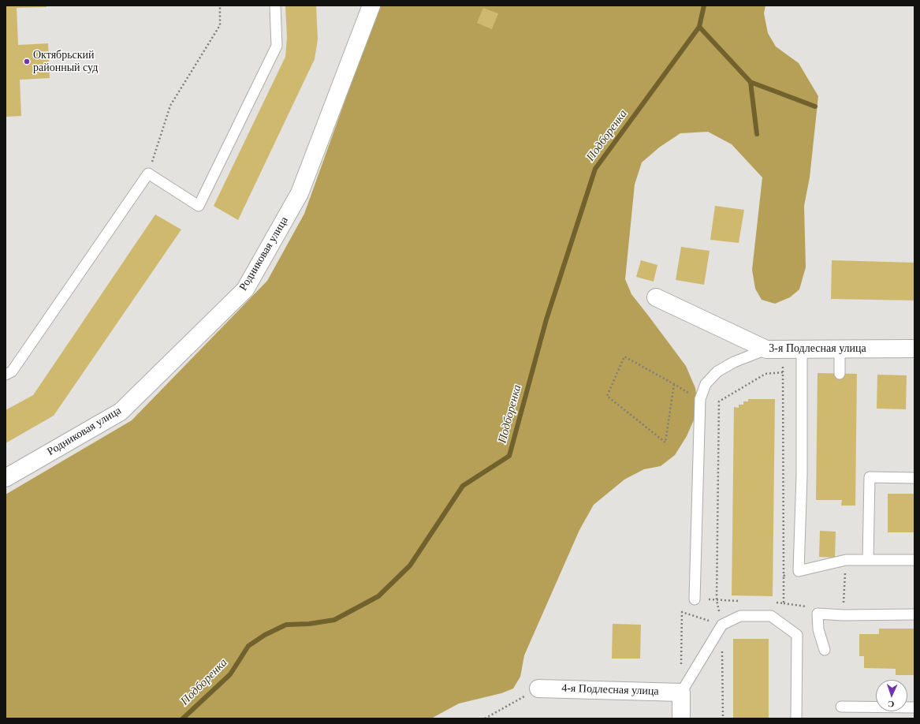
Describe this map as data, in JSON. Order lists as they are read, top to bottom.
{
  "streets": {
    "street": ["Родниковая улица", "3-я Подлесная улица", "4-я Подлесная улица"]
  },
  "water": ["Подборенка"],
  "places": ["Октябрьский районный суд"],
  "north": "bottom"
}
